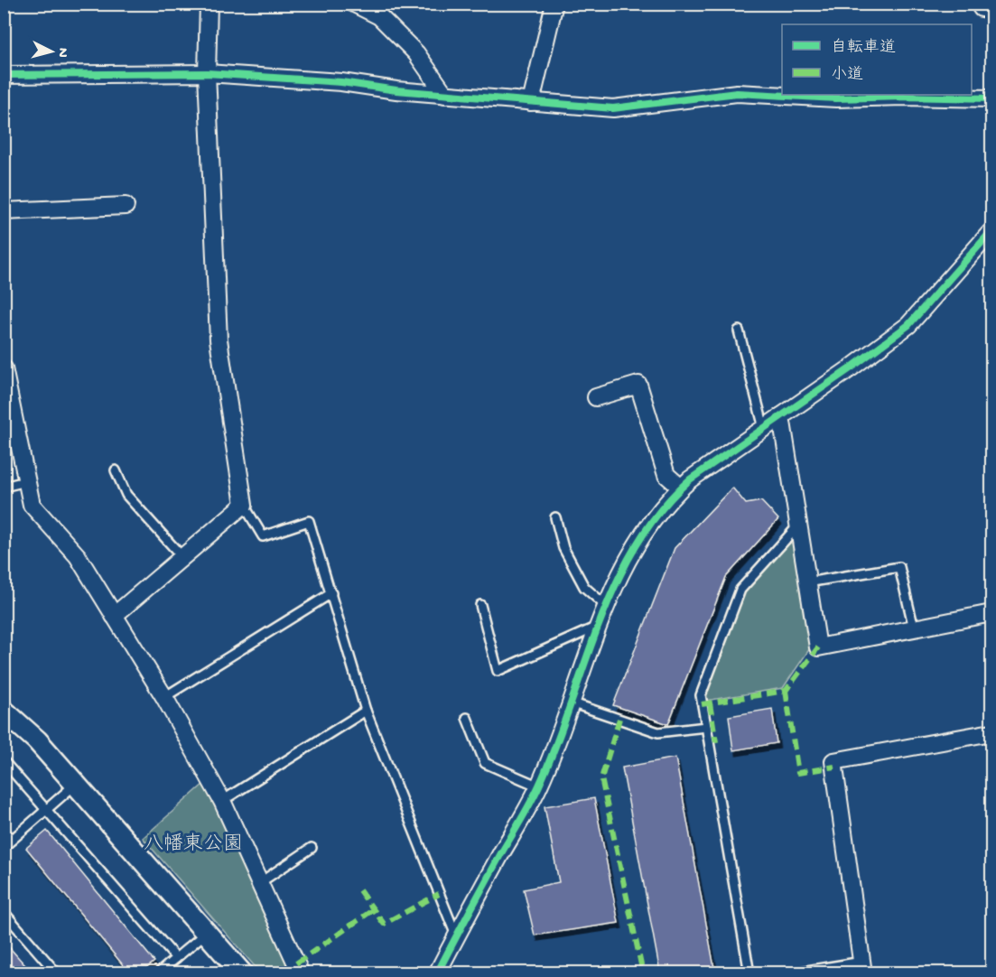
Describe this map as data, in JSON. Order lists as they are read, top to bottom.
{
  "parks": ["八幡東公園"],
  "legend": ["自転車道", "小道"],
  "north": "right"
}
